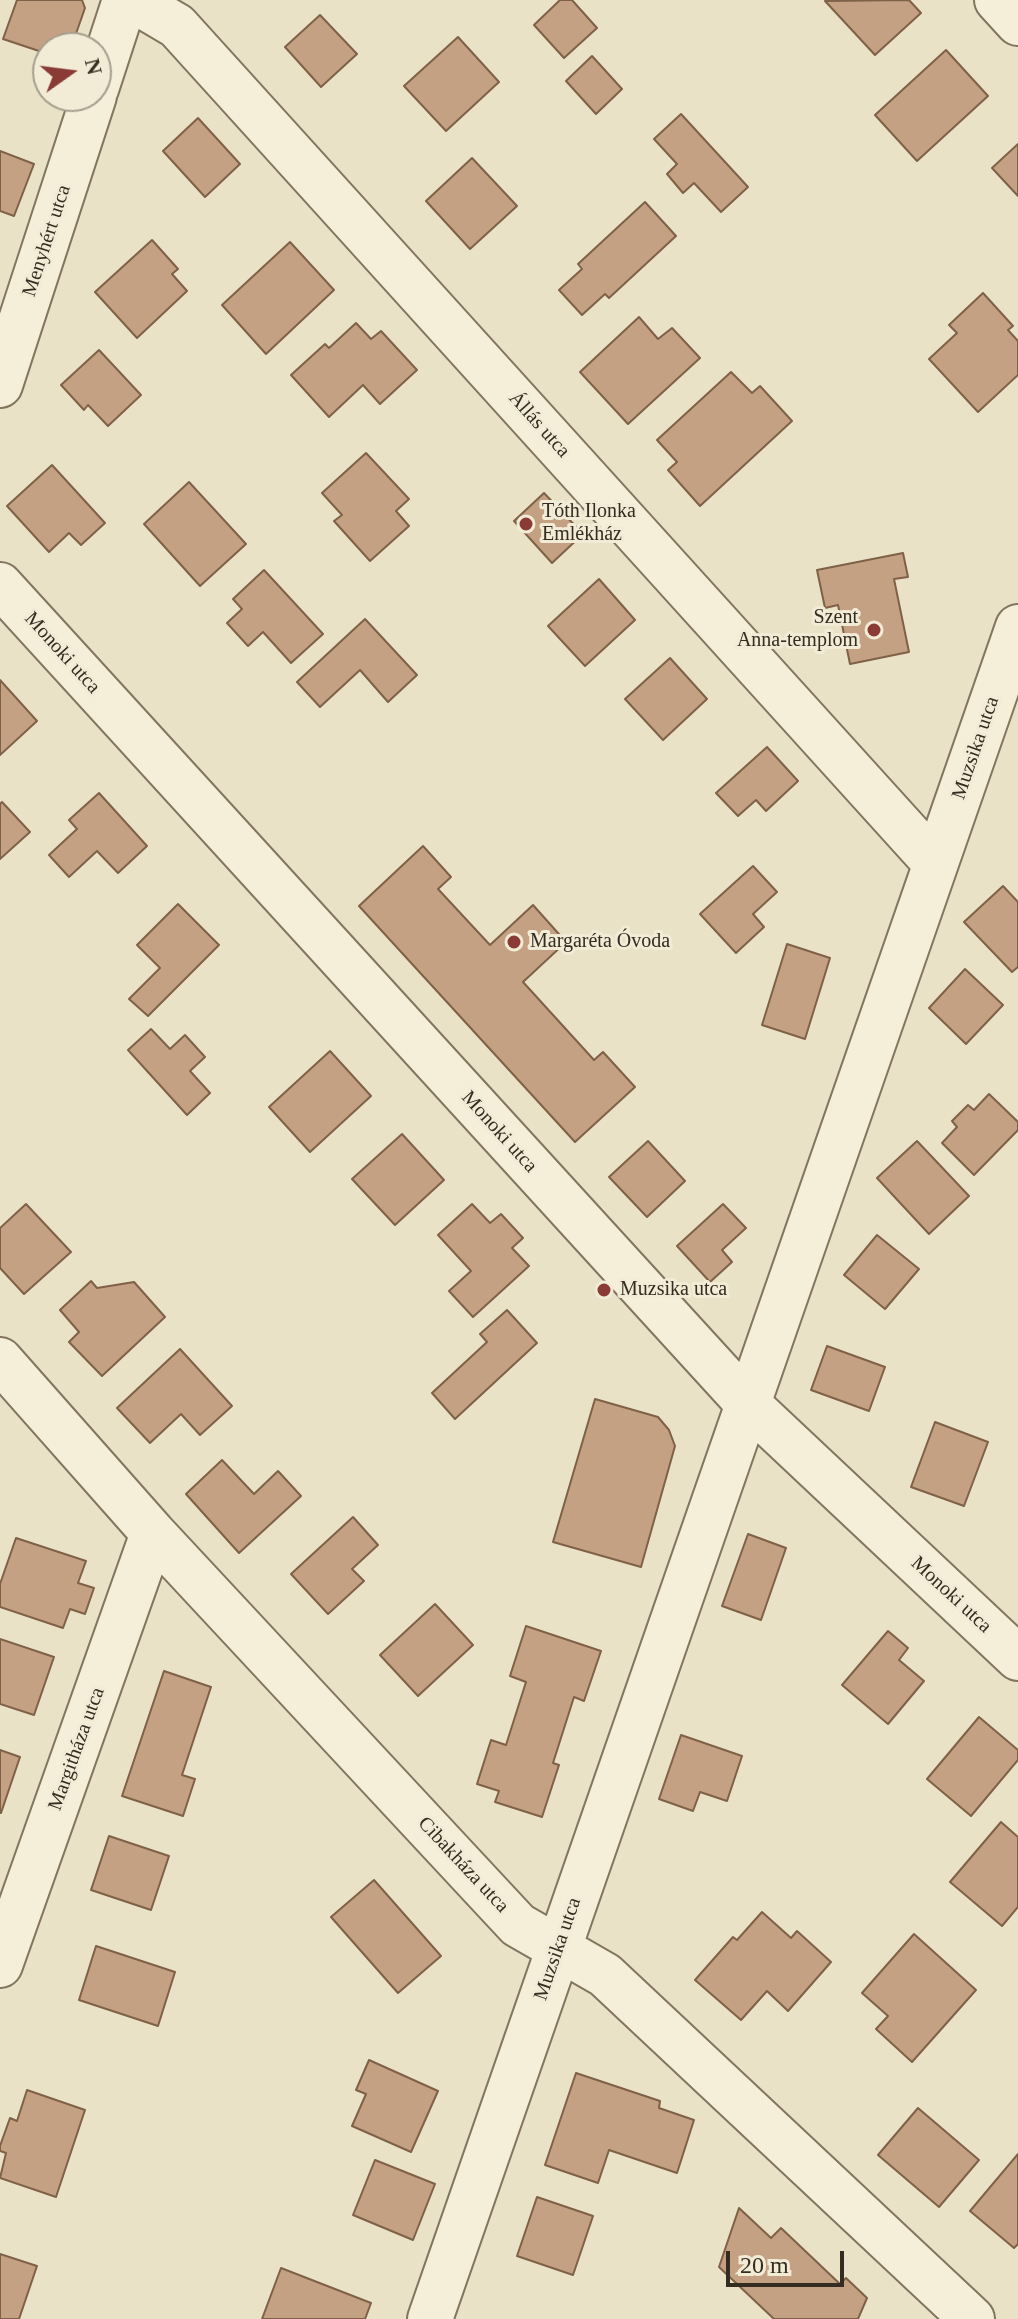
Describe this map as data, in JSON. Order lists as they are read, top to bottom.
{
  "streets": {
    "street": [
      "Menyhért utca",
      "Állás utca",
      "Monoki utca",
      "Muzsika utca",
      "Margitháza utca",
      "Cibakháza utca"
    ]
  },
  "crossings": [
    ["Állás utca", "Muzsika utca"],
    ["Monoki utca", "Muzsika utca"],
    ["Muzsika utca", "Cibakháza utca"],
    ["Margitháza utca", "Cibakháza utca"]
  ],
  "places": [
    "Tóth Ilonka Emlékház",
    "Szent Anna-templom",
    "Margaréta Óvoda",
    "Muzsika utca"
  ],
  "scale_bar": "20 m",
  "north": "right"
}
